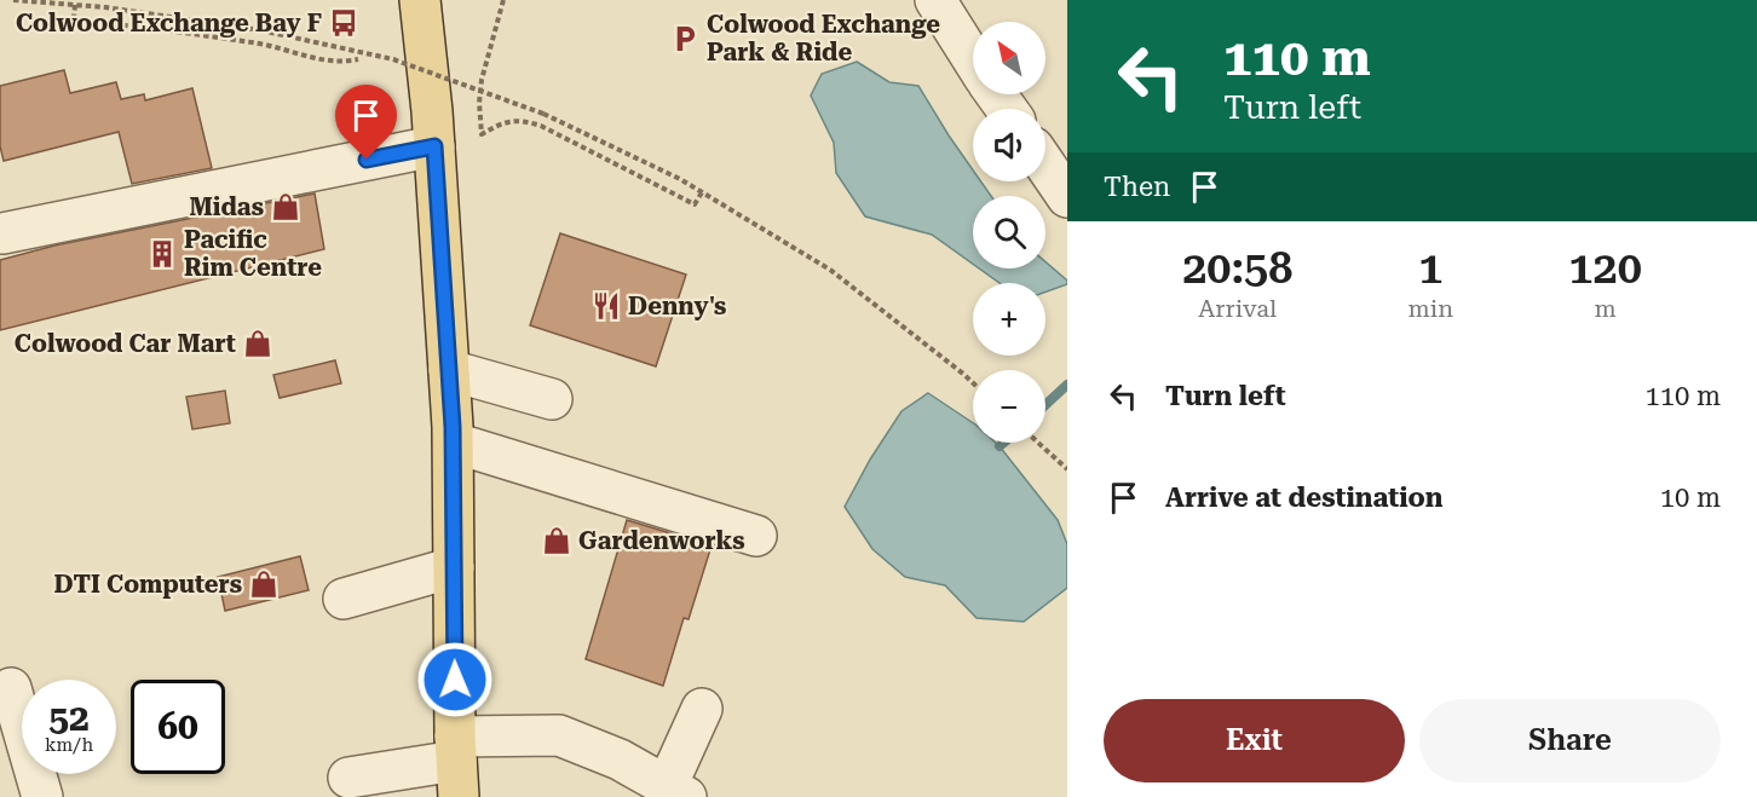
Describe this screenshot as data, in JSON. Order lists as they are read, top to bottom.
{
  "places": {
    "bus stop": ["Colwood Exchange Bay F"],
    "parking": ["Colwood Exchange Park & Ride"],
    "shop": [
      "Midas",
      "Colwood Car Mart",
      "Gardenworks",
      "DTI Computers"
    ],
    "building": ["Pacific Rim Centre"],
    "restaurant": ["Denny's"]
  },
  "north": "top left",
  "page": {
    "turn": ["110 m", "Turn left"],
    "map_buttons": ["+", "−"],
    "then": "Then",
    "eta": [
      "20:58",
      "Arrival",
      "1",
      "min",
      "120",
      "m"
    ],
    "list": [
      {
        "name": "Turn left",
        "value": "110 m"
      },
      {
        "name": "Arrive at destination",
        "value": "10 m"
      }
    ],
    "speed": "52 km/h",
    "limit": "60",
    "buttons": ["Exit", "Share"]
  }
}
